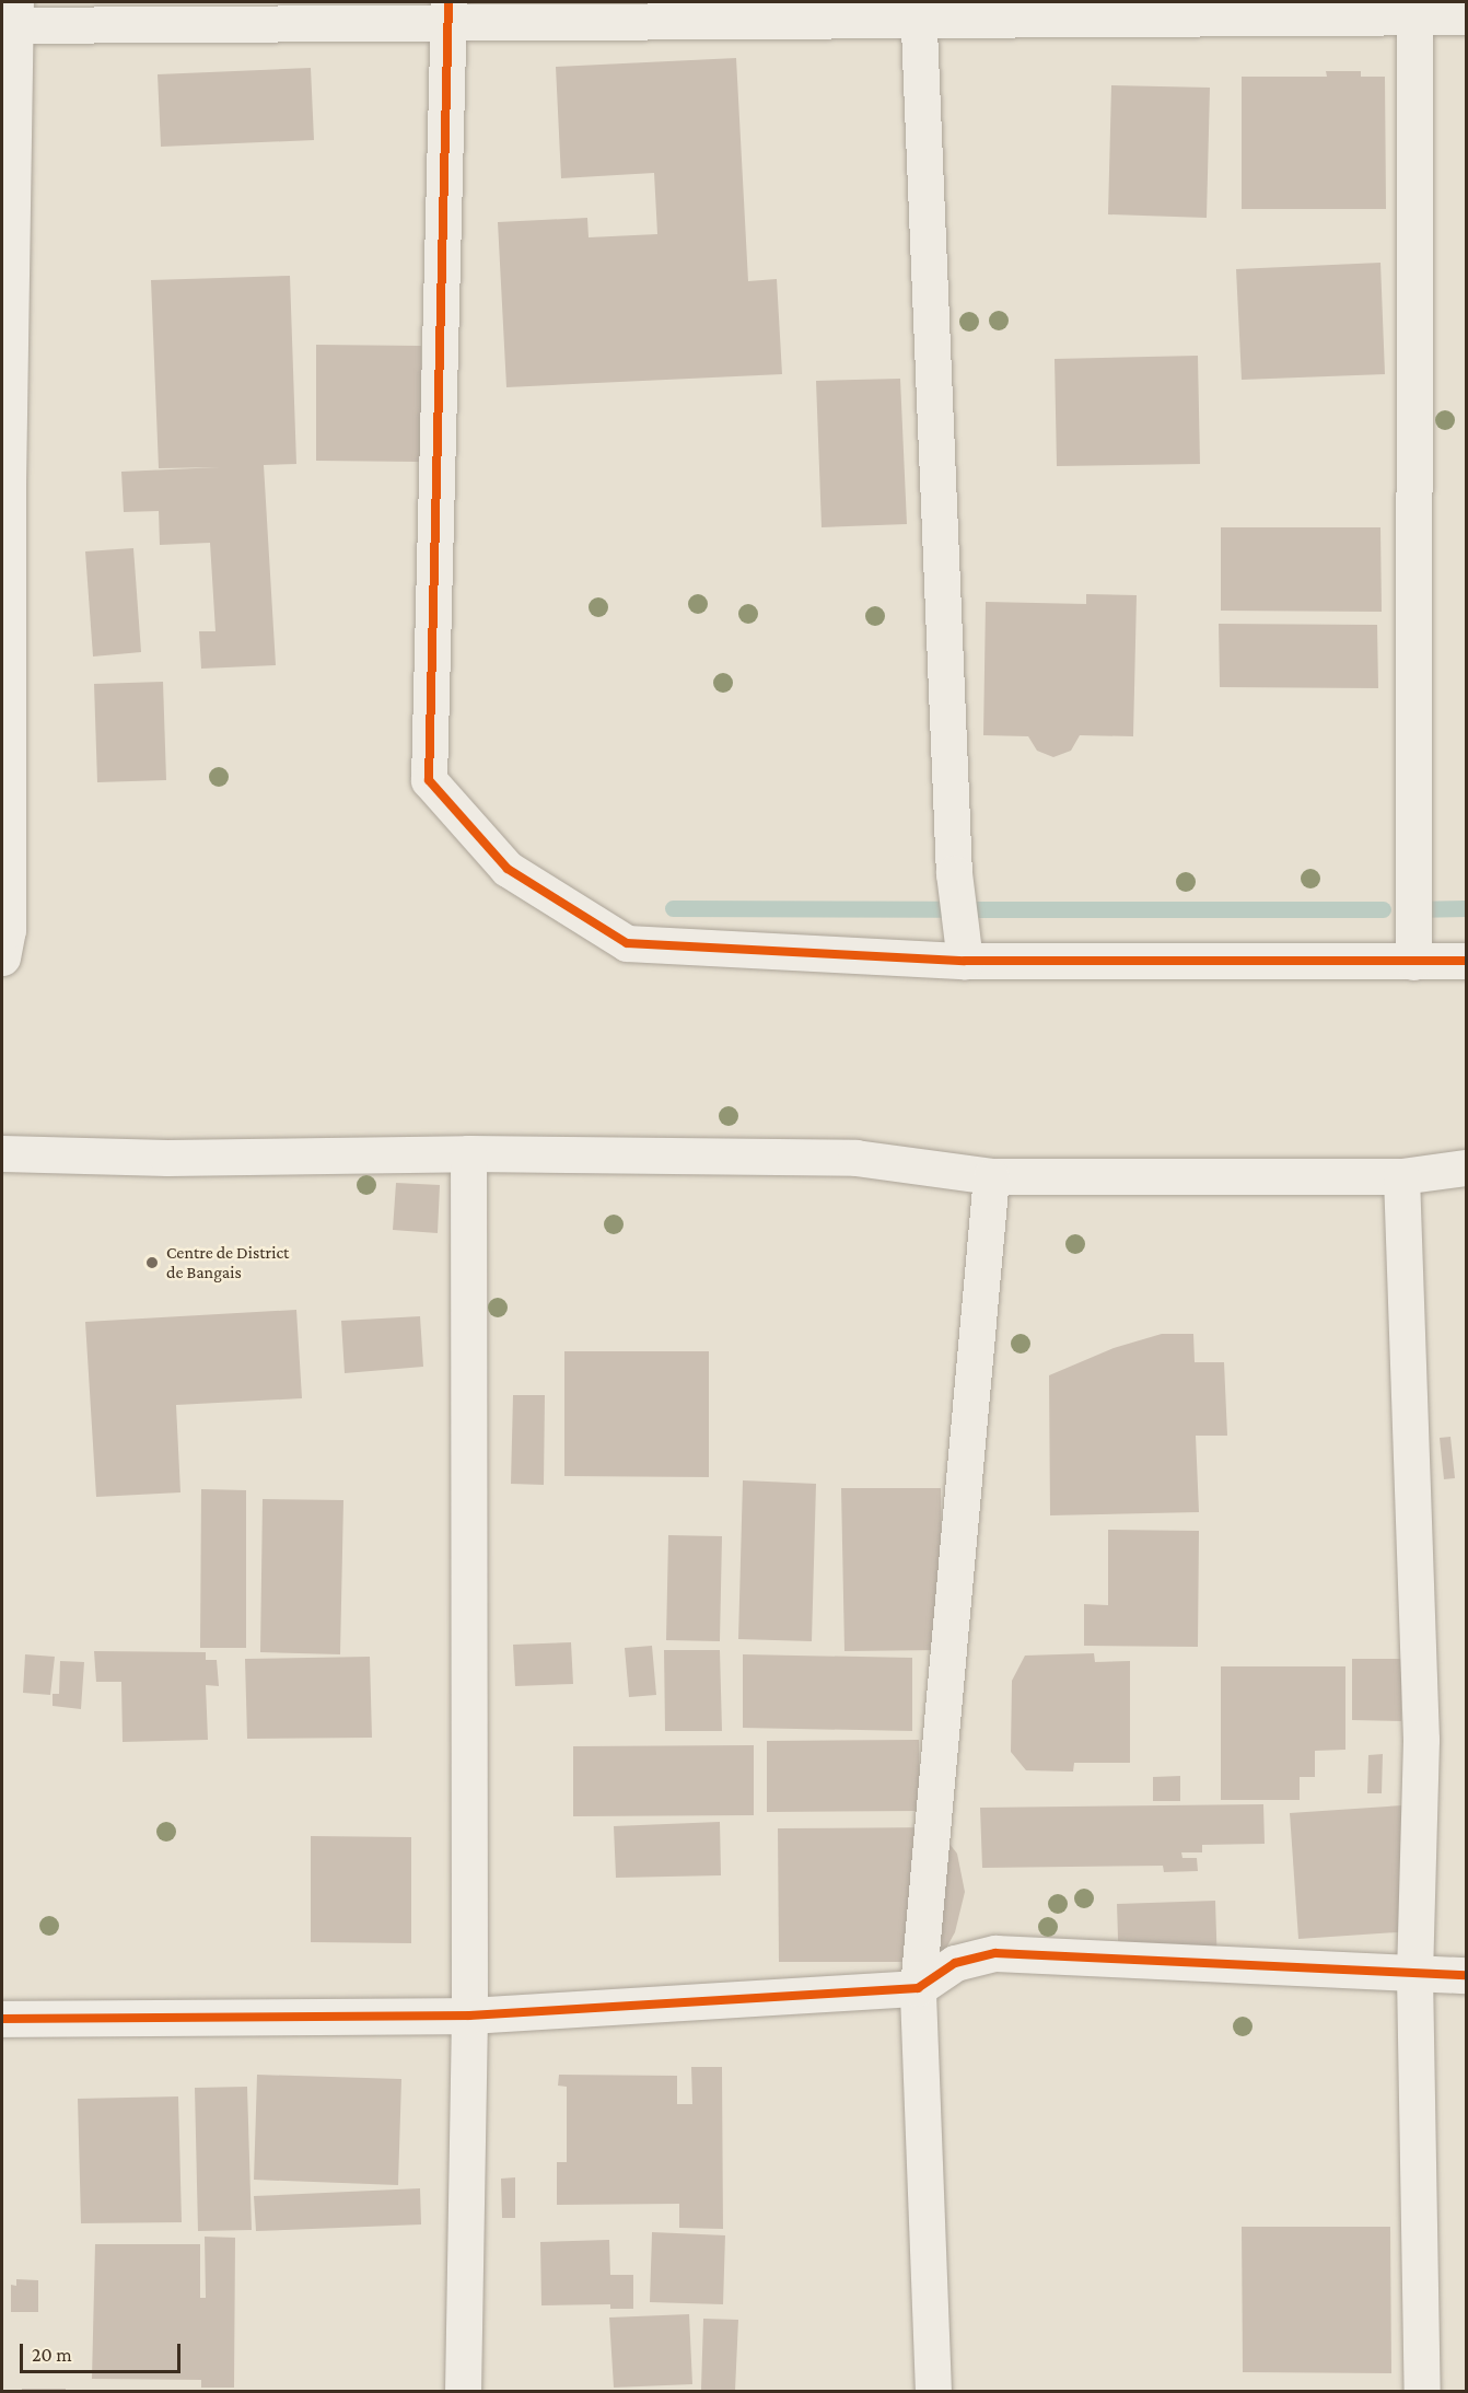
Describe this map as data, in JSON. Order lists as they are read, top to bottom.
{
  "places": ["Centre de District de Bangais"],
  "scale_bar": "20 m"
}
